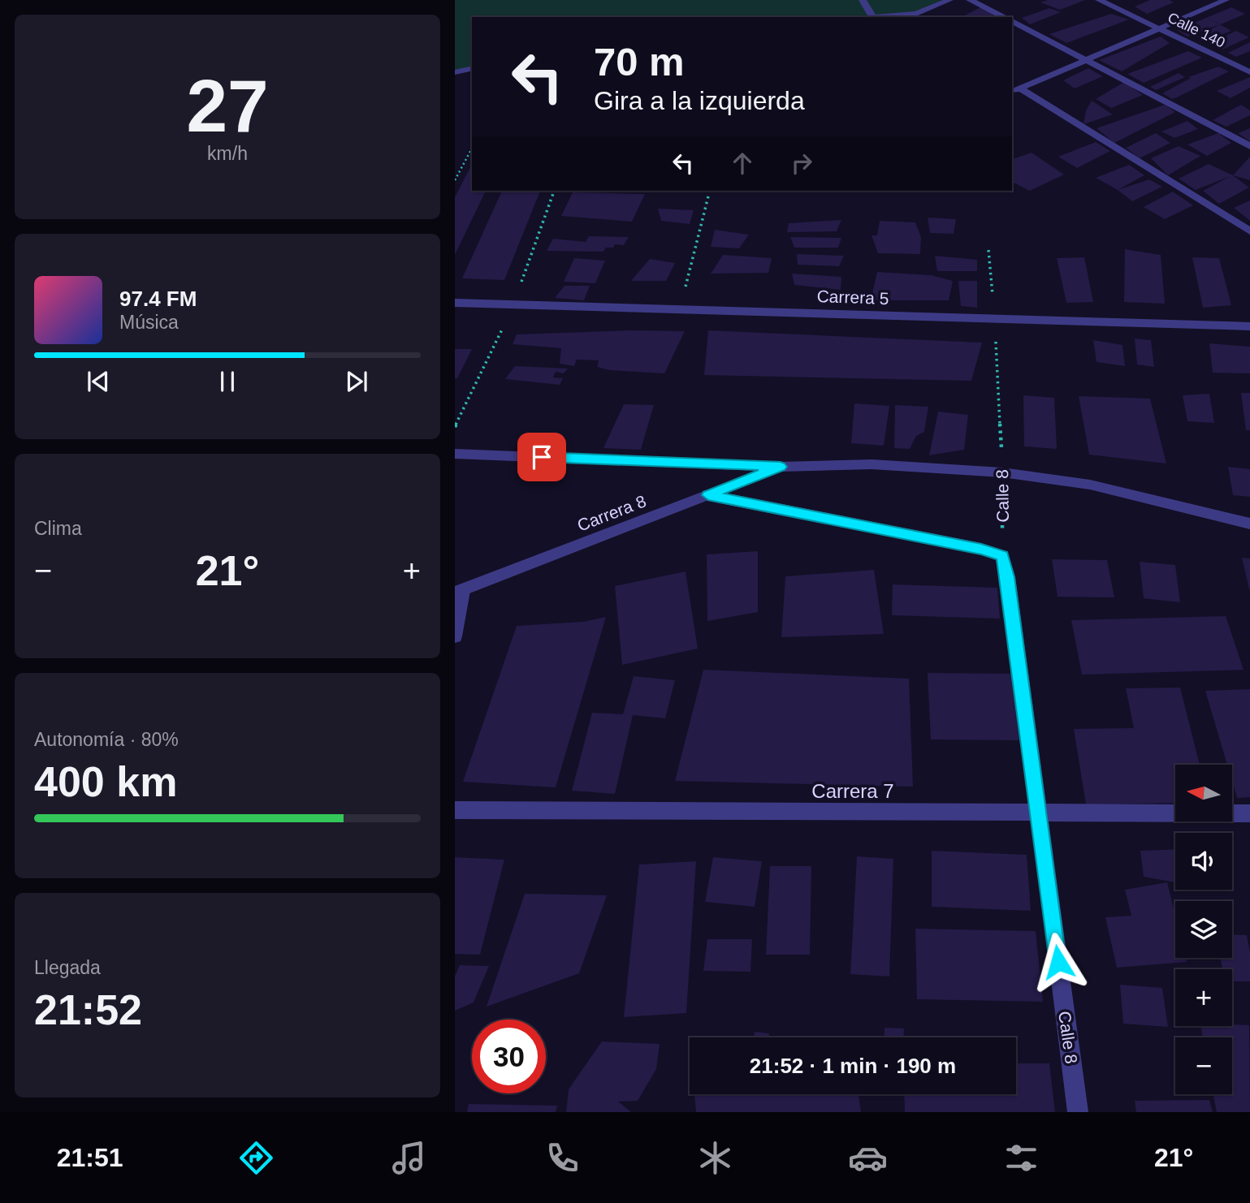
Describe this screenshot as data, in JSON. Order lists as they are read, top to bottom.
{
  "streets": {
    "street": [
      "Calle 140",
      "Carrera 5",
      "Calle 8",
      "Carrera 8",
      "Carrera 7"
    ]
  },
  "crossings": [
    ["Carrera 5", "Calle 8"],
    ["Calle 8", "Carrera 7"]
  ],
  "north": "left",
  "page": {
    "tile": [
      ["27", "km/h"],
      "Clima",
      ["Autonomía · 80%", "400 km"],
      ["Llegada", "21:52"]
    ],
    "turn": ["70 m", "Gira a la izquierda"],
    "song": ["97.4 FM", "Música"],
    "heat": ["−", "21°", "+"],
    "map_buttons": ["+", "−"],
    "limit": "30",
    "trip": "21:52 · 1 min · 190 m",
    "tabs": ["21:51", "21°"]
  }
}
